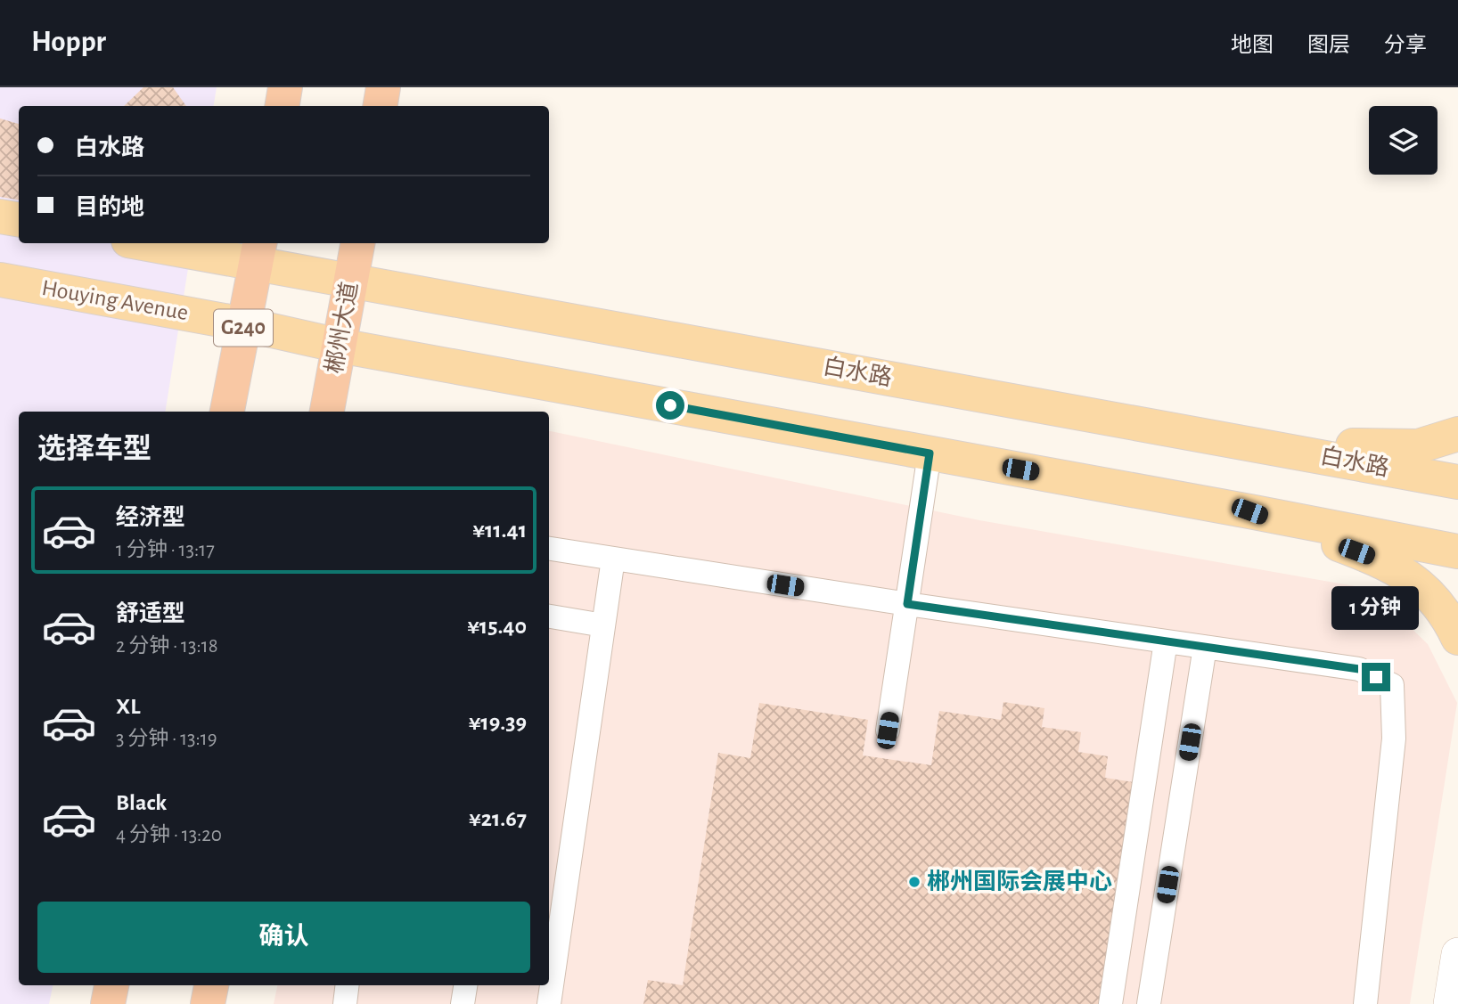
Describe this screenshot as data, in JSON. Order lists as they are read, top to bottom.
{
  "streets": {
    "highway": ["G240", "郴州大道"],
    "main road": ["Houying Avenue", "白水路"]
  },
  "crossings": [
    ["Houying Avenue", "G240"],
    ["Houying Avenue", "郴州大道"],
    ["G240", "白水路"],
    ["郴州大道", "白水路"]
  ],
  "places": ["郴州国际会展中心"],
  "page": {
    "header": "Hoppr",
    "nav": ["地图", "图层", "分享"],
    "banner": ["白水路", "目的地"],
    "heading": "选择车型",
    "list": [
      {
        "name": "经济型",
        "note": "1 分钟 · 13:17",
        "value": "¥11.41"
      },
      {
        "name": "舒适型",
        "note": "2 分钟 · 13:18",
        "value": "¥15.40"
      },
      {
        "name": "XL",
        "note": "3 分钟 · 13:19",
        "value": "¥19.39"
      },
      {
        "name": "Black",
        "note": "4 分钟 · 13:20",
        "value": "¥21.67"
      }
    ],
    "bubble": "1 分钟",
    "buttons": "确认"
  }
}
